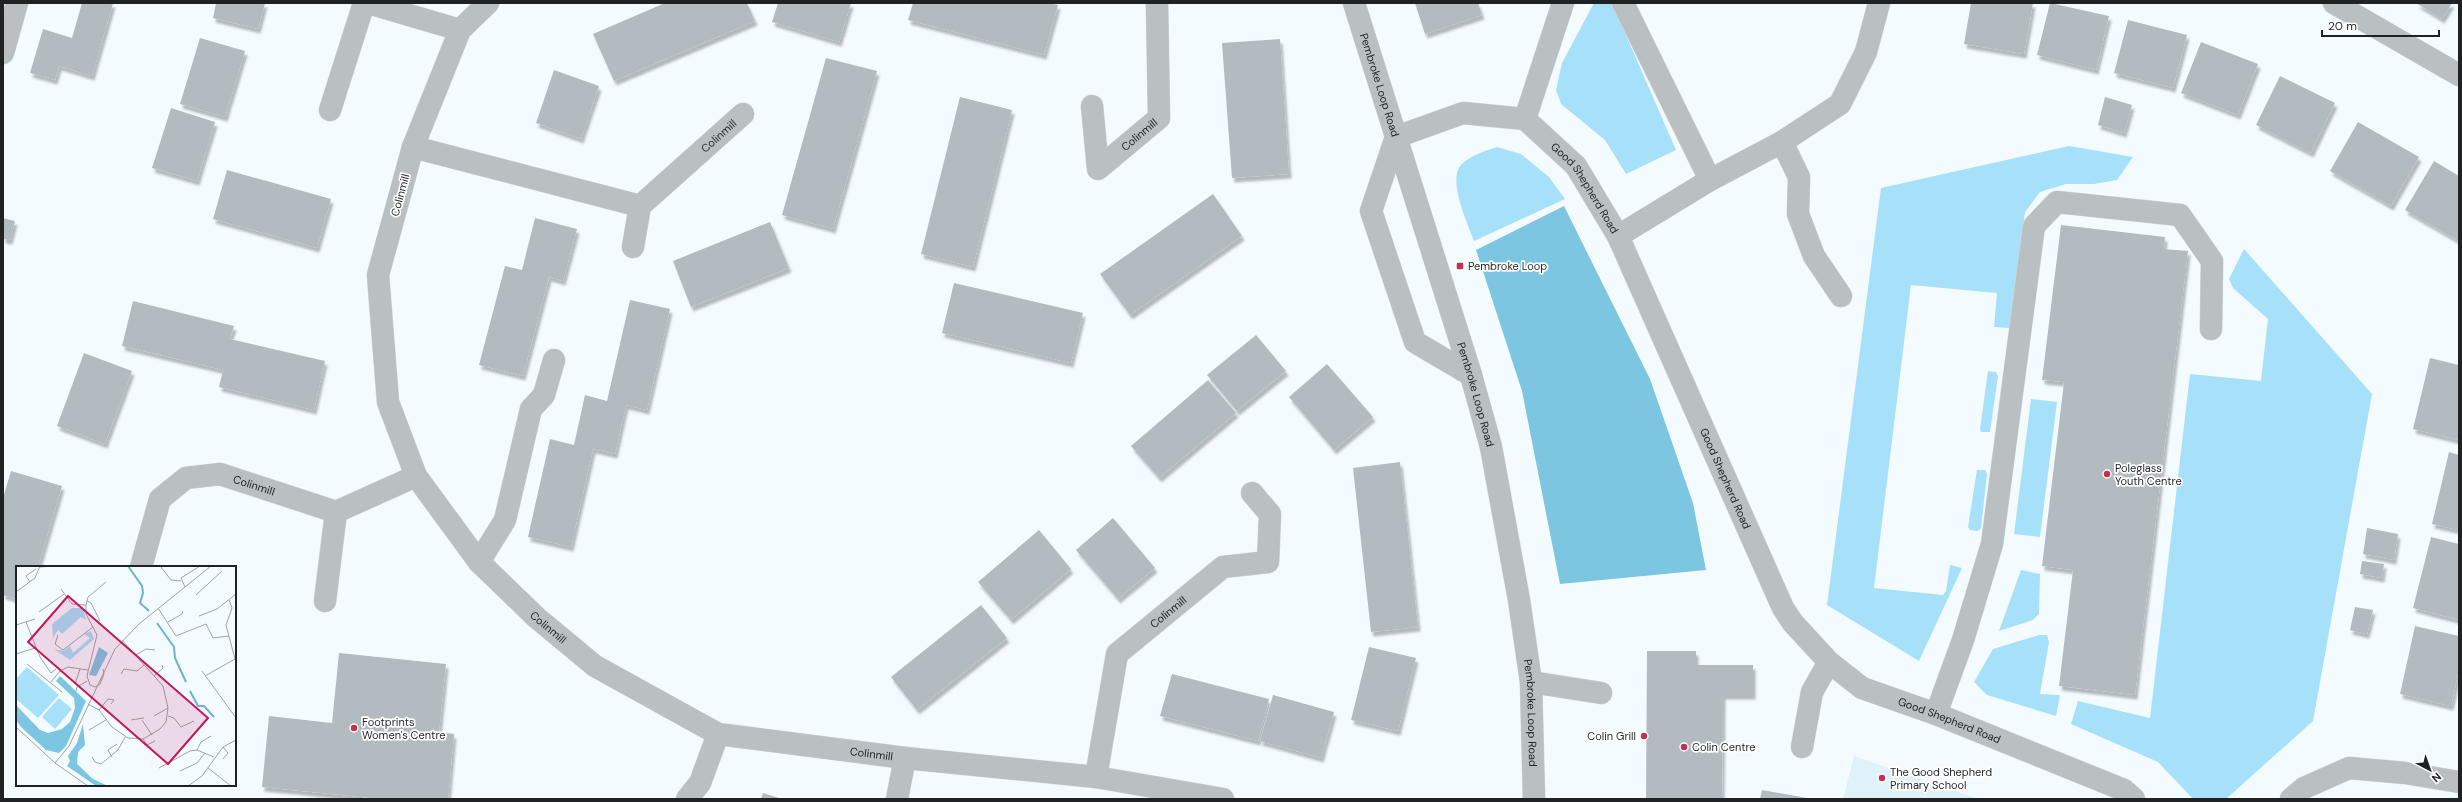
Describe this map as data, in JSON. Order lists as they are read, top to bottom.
{
  "streets": {
    "street": ["Pembroke Loop Road", "Colinmill", "Good Shepherd Road"]
  },
  "places": {
    "transit": ["Pembroke Loop"],
    "other": [
      "Poleglass Youth Centre",
      "Footprints Women's Centre",
      "Colin Grill",
      "Colin Centre",
      "The Good Shepherd Primary School"
    ]
  },
  "scale_bar": "20 m",
  "north": "bottom right"
}
